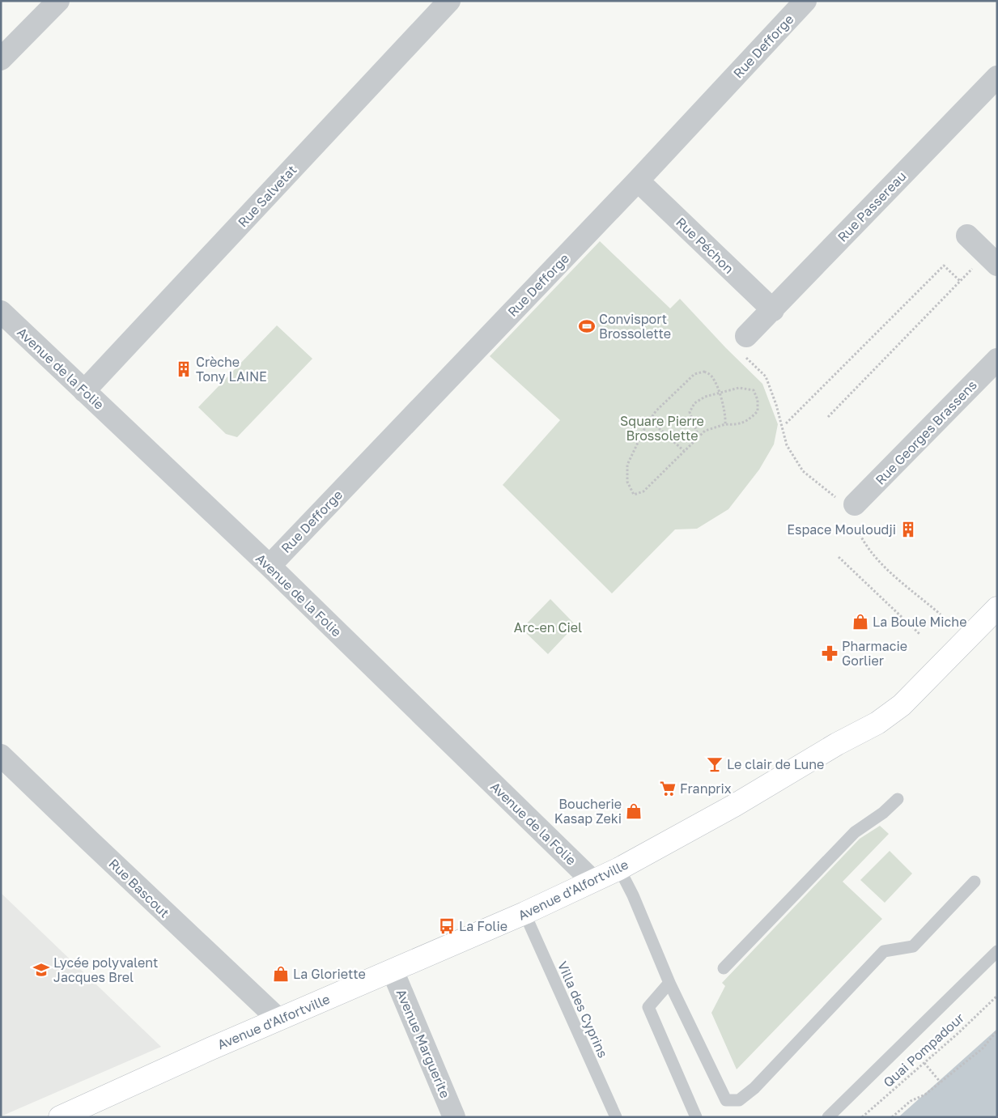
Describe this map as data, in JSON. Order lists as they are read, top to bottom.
{
  "streets": {
    "main road": ["Avenue d'Alfortville"],
    "street": [
      "Rue Defforge",
      "Rue Salvetat",
      "Rue Passereau",
      "Rue Péchon",
      "Avenue de la Folie",
      "Rue Georges Brassens",
      "Rue Bascout",
      "Avenue Marguerite"
    ],
    "lane": ["Villa des Cyprins"],
    "path": ["Quai Pompadour"]
  },
  "crossings": [
    ["Rue Defforge", "Rue Péchon"],
    ["Rue Defforge", "Avenue de la Folie"],
    ["Rue Salvetat", "Avenue de la Folie"],
    ["Rue Passereau", "Rue Péchon"],
    ["Avenue de la Folie", "Avenue d'Alfortville"],
    ["Rue Bascout", "Avenue d'Alfortville"],
    ["Avenue d'Alfortville", "Villa des Cyprins"],
    ["Avenue d'Alfortville", "Avenue Marguerite"]
  ],
  "parks": ["Square Pierre Brossolette", "Arc-en Ciel"],
  "places": {
    "sports": ["Convisport Brossolette"],
    "building": ["Crèche Tony LAINE", "Espace Mouloudji"],
    "shop": ["La Boule Miche", "Boucherie Kasap Zeki", "La Gloriette"],
    "pharmacy": ["Pharmacie Gorlier"],
    "bar": ["Le clair de Lune"],
    "supermarket": ["Franprix"],
    "bus stop": ["La Folie"],
    "school or university": ["Lycée polyvalent Jacques Brel"]
  }
}
